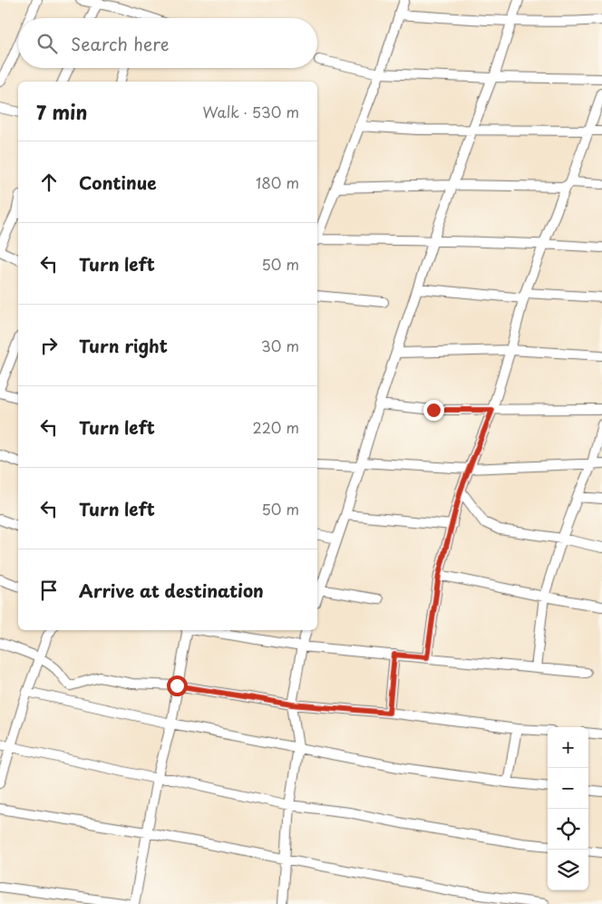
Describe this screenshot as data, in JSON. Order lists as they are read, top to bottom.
{
  "page": {
    "search": "Search here",
    "heading": ["7 min", "Walk · 530 m"],
    "list": [
      ["Continue", "180 m"],
      ["Turn left", "50 m"],
      ["Turn right", "30 m"],
      ["Turn left", "220 m"],
      ["Turn left", "50 m"],
      "Arrive at destination"
    ],
    "map_buttons": ["+", "−"]
  }
}
